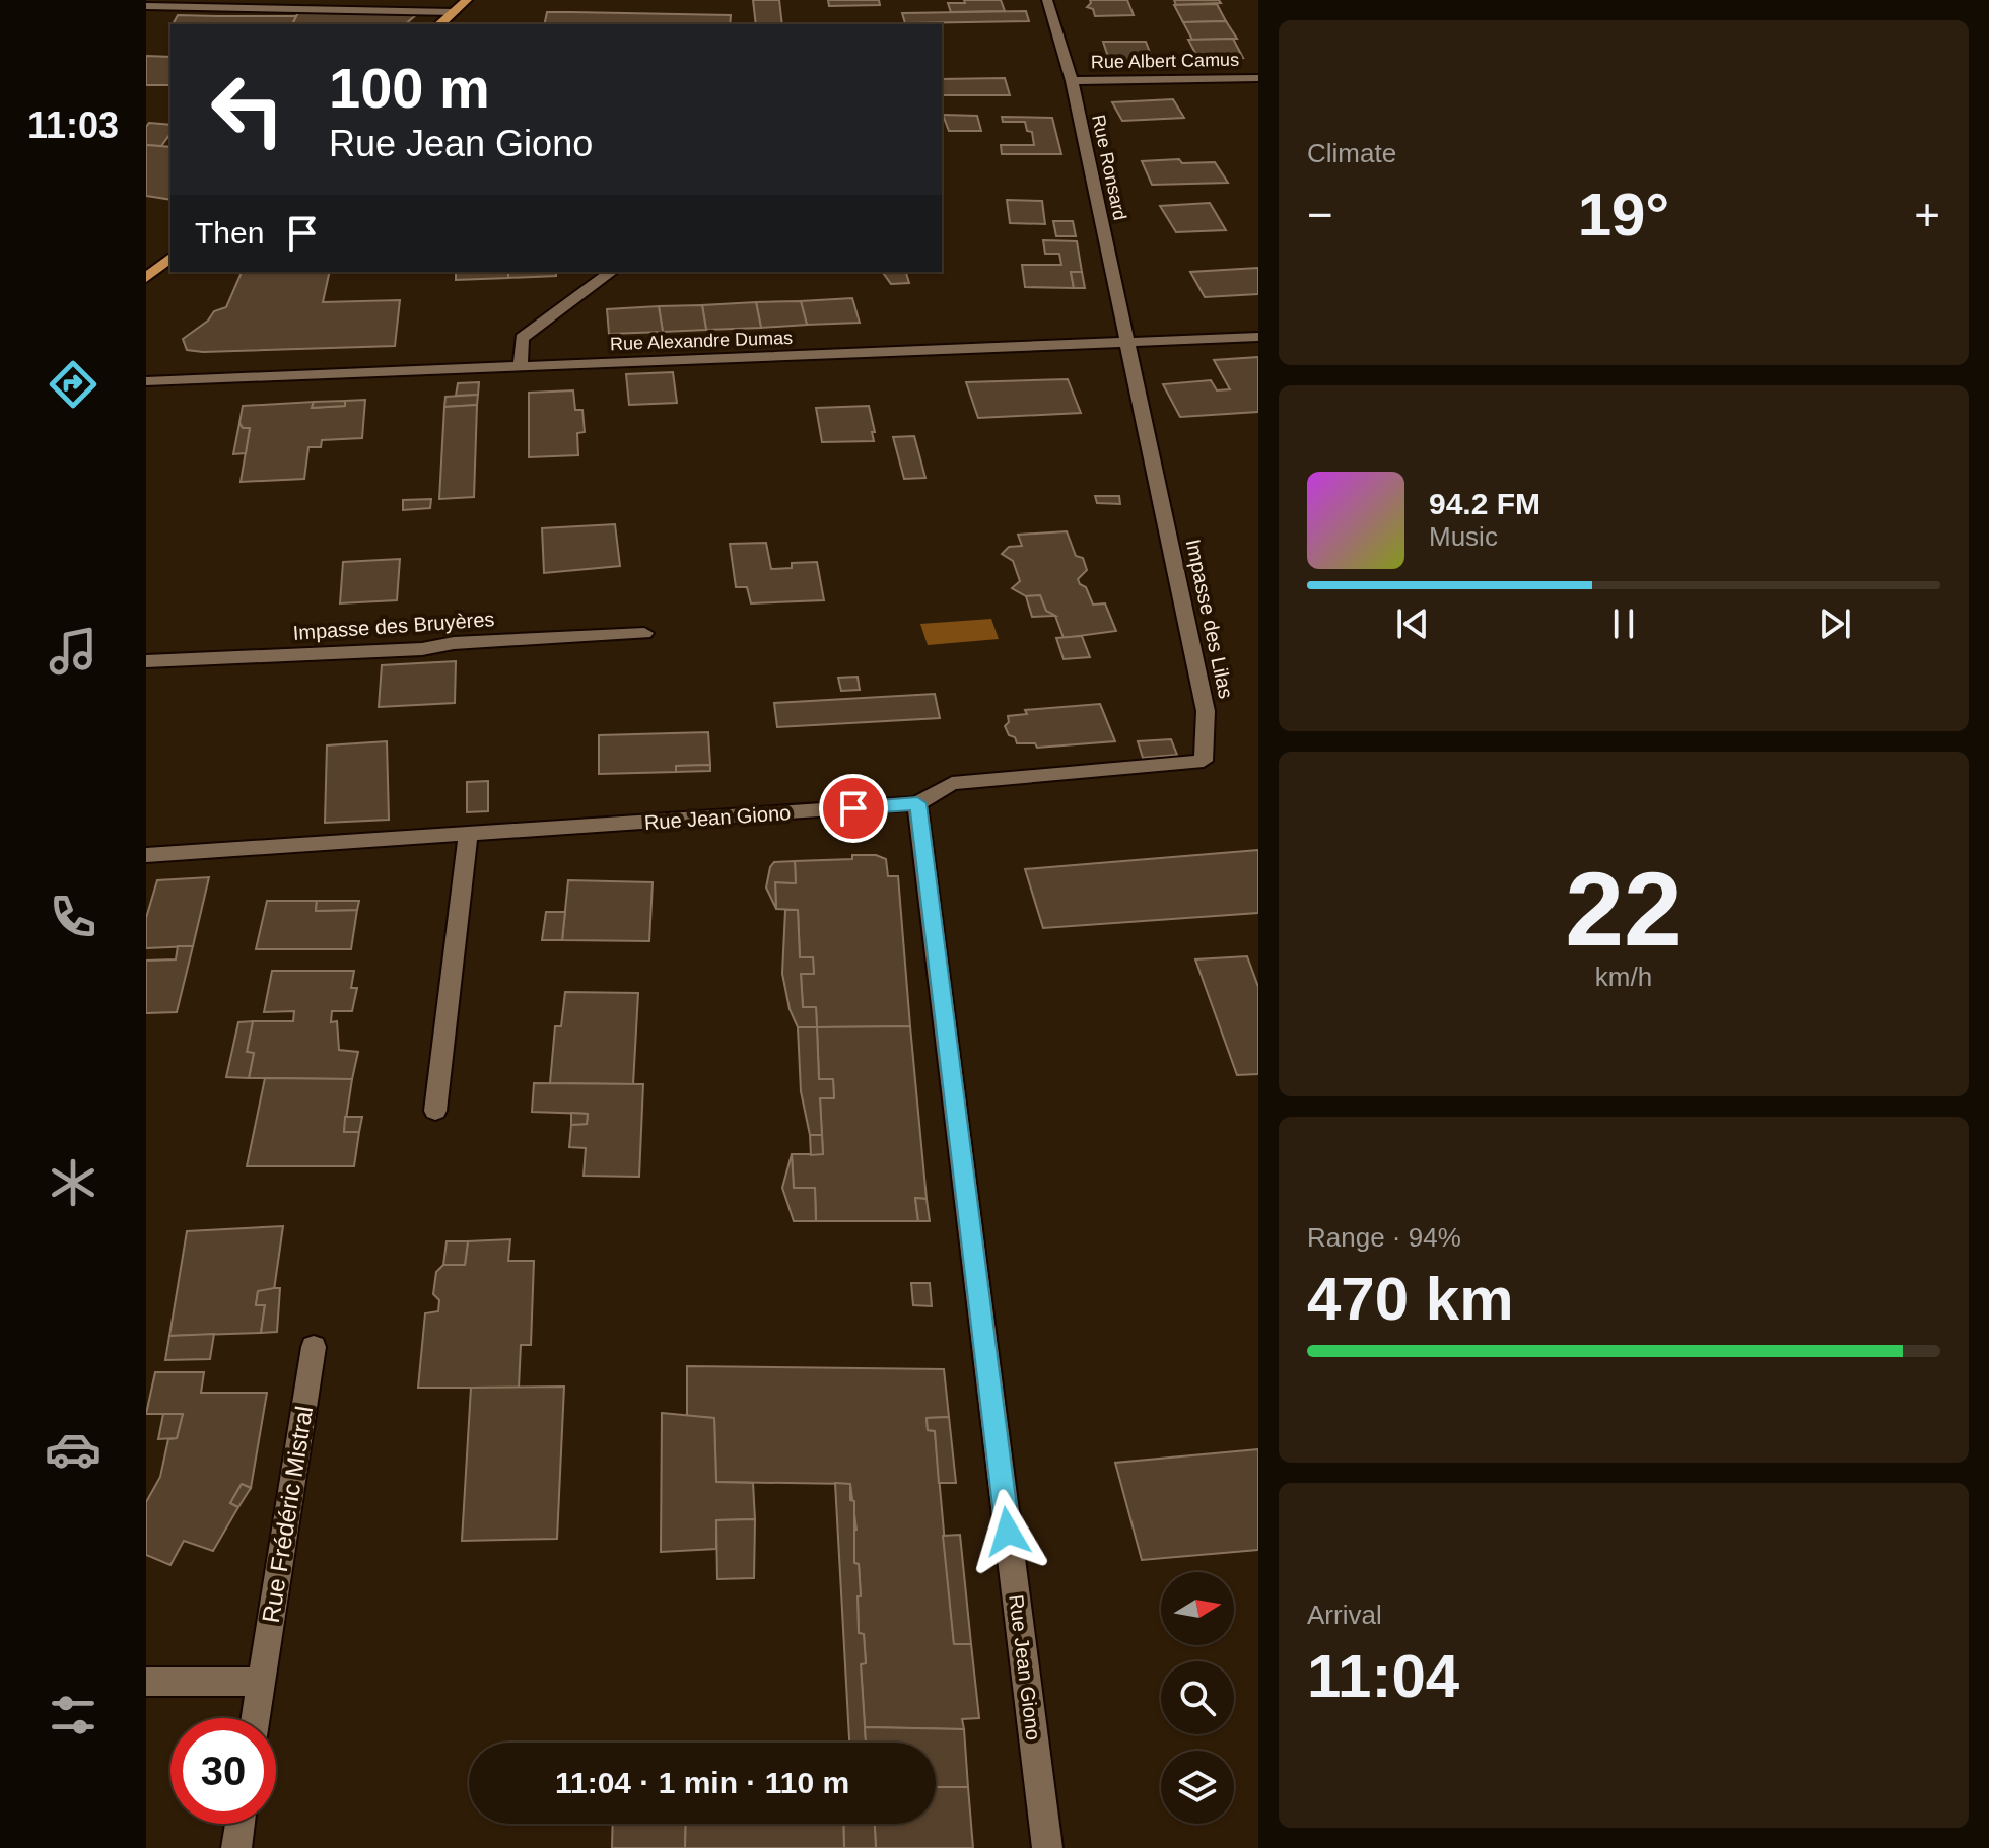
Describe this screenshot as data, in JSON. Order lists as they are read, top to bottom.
{
  "streets": {
    "street": [
      "Rue Albert Camus",
      "Rue Ronsard",
      "Rue Alexandre Dumas",
      "Impasse des Lilas",
      "Impasse des Bruyères",
      "Rue Jean Giono",
      "Rue Frédéric Mistral"
    ]
  },
  "crossings": [
    ["Rue Albert Camus", "Rue Ronsard"],
    ["Rue Ronsard", "Rue Alexandre Dumas"],
    ["Rue Ronsard", "Impasse des Lilas"],
    ["Rue Alexandre Dumas", "Impasse des Lilas"],
    ["Impasse des Lilas", "Rue Jean Giono"]
  ],
  "north": "right",
  "page": {
    "tabs": "11:03",
    "tile": [
      "Climate",
      ["22", "km/h"],
      ["Range · 94%", "470 km"],
      ["Arrival", "11:04"]
    ],
    "turn": ["100 m", "Rue Jean Giono"],
    "heat": ["−", "19°", "+"],
    "then": "Then",
    "song": ["94.2 FM", "Music"],
    "limit": "30",
    "trip": "11:04 · 1 min · 110 m"
  }
}
